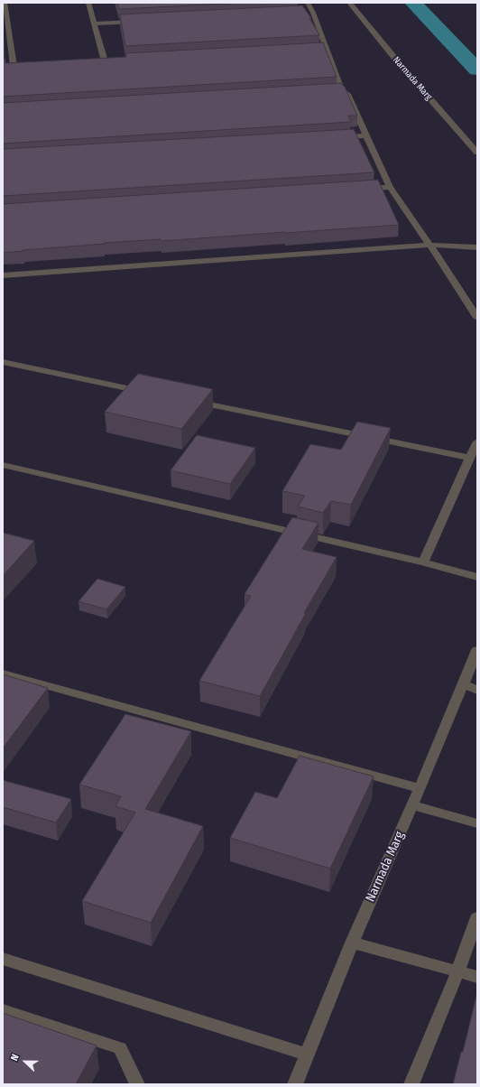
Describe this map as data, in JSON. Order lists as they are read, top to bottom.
{
  "streets": {
    "street": ["Narmada Marg"]
  },
  "north": "left"
}
